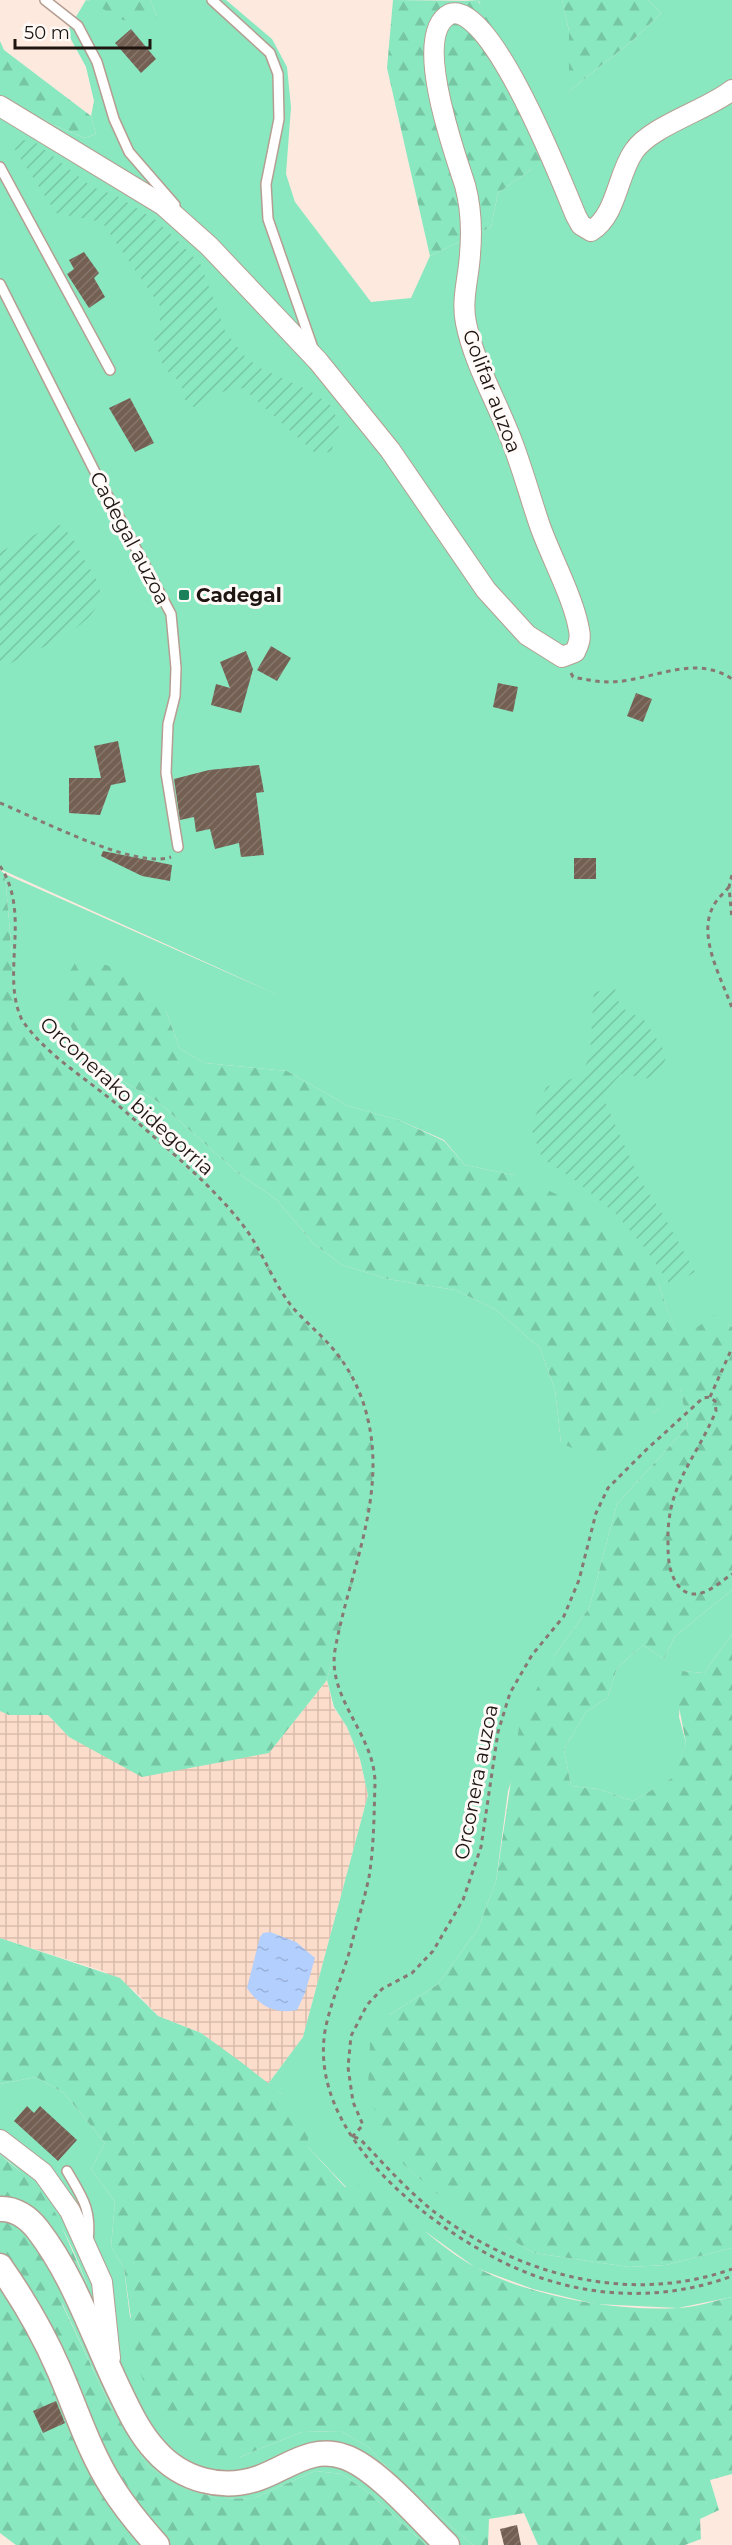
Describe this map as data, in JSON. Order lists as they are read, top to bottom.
{
  "streets": {
    "street": ["Golifar auzoa"],
    "lane": ["Cadegal auzoa"],
    "path": ["Orconerako bidegorria", "Orconera auzoa"]
  },
  "crossings": [
    ["Orconerako bidegorria", "Orconera auzoa"]
  ],
  "places": {
    "transit": ["Cadegal"]
  },
  "scale_bar": "50 m"
}
